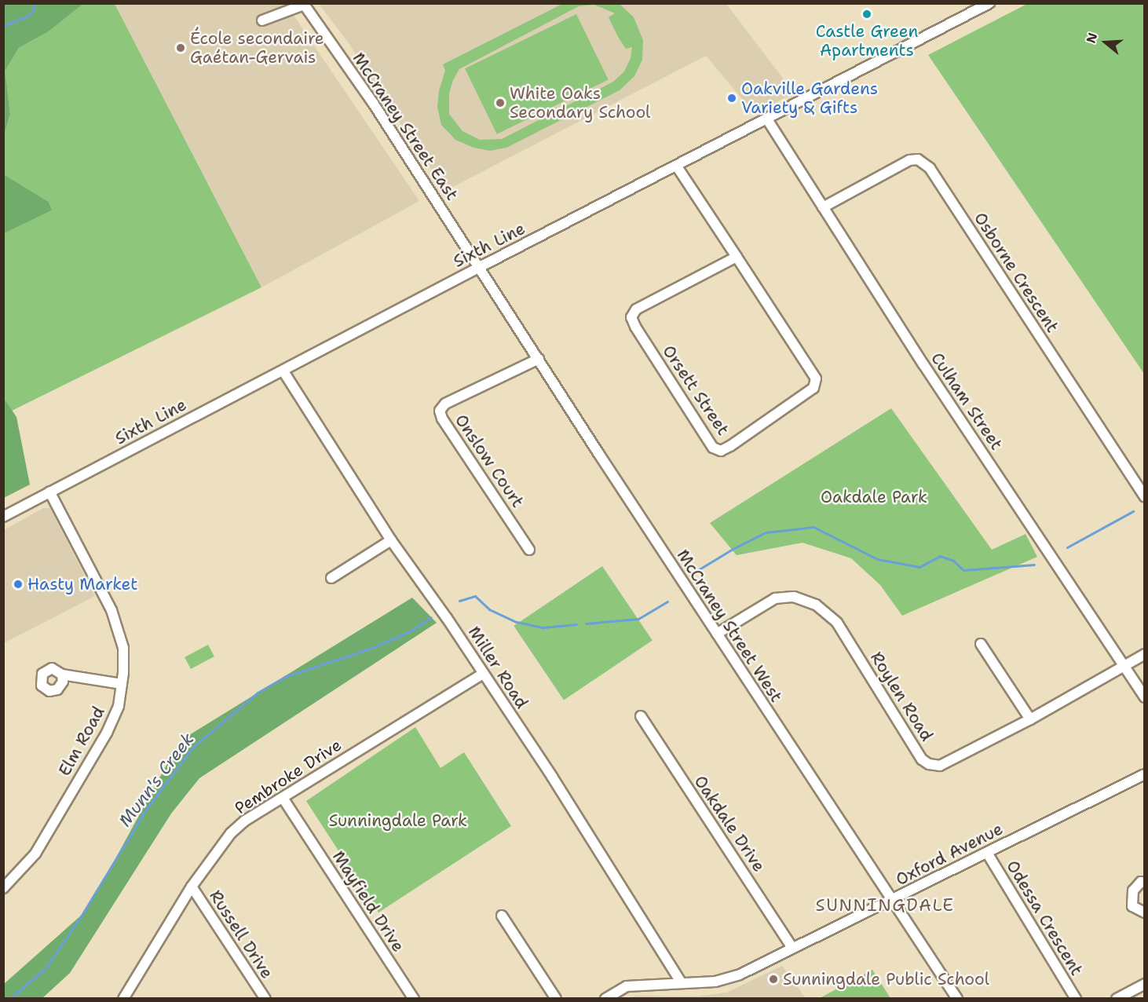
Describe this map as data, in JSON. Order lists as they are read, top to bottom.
{
  "streets": {
    "street": [
      "McCraney Street East",
      "Sixth Line",
      "Osborne Crescent",
      "Orsett Street",
      "Culham Street",
      "Onslow Court",
      "McCraney Street West",
      "Miller Road",
      "Roylen Road",
      "Elm Road",
      "Pembroke Drive",
      "Oakdale Drive",
      "Oxford Avenue",
      "Mayfield Drive",
      "Odessa Crescent",
      "Russell Drive"
    ]
  },
  "crossings": [
    ["McCraney Street East", "Sixth Line"],
    ["McCraney Street East", "McCraney Street West"],
    ["Sixth Line", "Orsett Street"],
    ["Sixth Line", "Culham Street"],
    ["Sixth Line", "McCraney Street West"],
    ["Sixth Line", "Miller Road"],
    ["Sixth Line", "Elm Road"],
    ["Osborne Crescent", "Culham Street"],
    ["Culham Street", "Roylen Road"],
    ["Onslow Court", "McCraney Street West"],
    ["McCraney Street West", "Roylen Road"],
    ["McCraney Street West", "Oxford Avenue"],
    ["Miller Road", "Pembroke Drive"],
    ["Miller Road", "Oxford Avenue"],
    ["Pembroke Drive", "Mayfield Drive"],
    ["Pembroke Drive", "Russell Drive"],
    ["Oakdale Drive", "Oxford Avenue"],
    ["Oxford Avenue", "Odessa Crescent"]
  ],
  "districts": ["SUNNINGDALE"],
  "water": ["Munn's Creek"],
  "parks": ["Oakdale Park", "Sunningdale Park"],
  "places": [
    "Castle Green Apartments",
    "École secondaire Gaétan-Gervais",
    "Oakville Gardens Variety & Gifts",
    "White Oaks Secondary School",
    "Hasty Market",
    "Sunningdale Public School"
  ],
  "north": "left"
}
